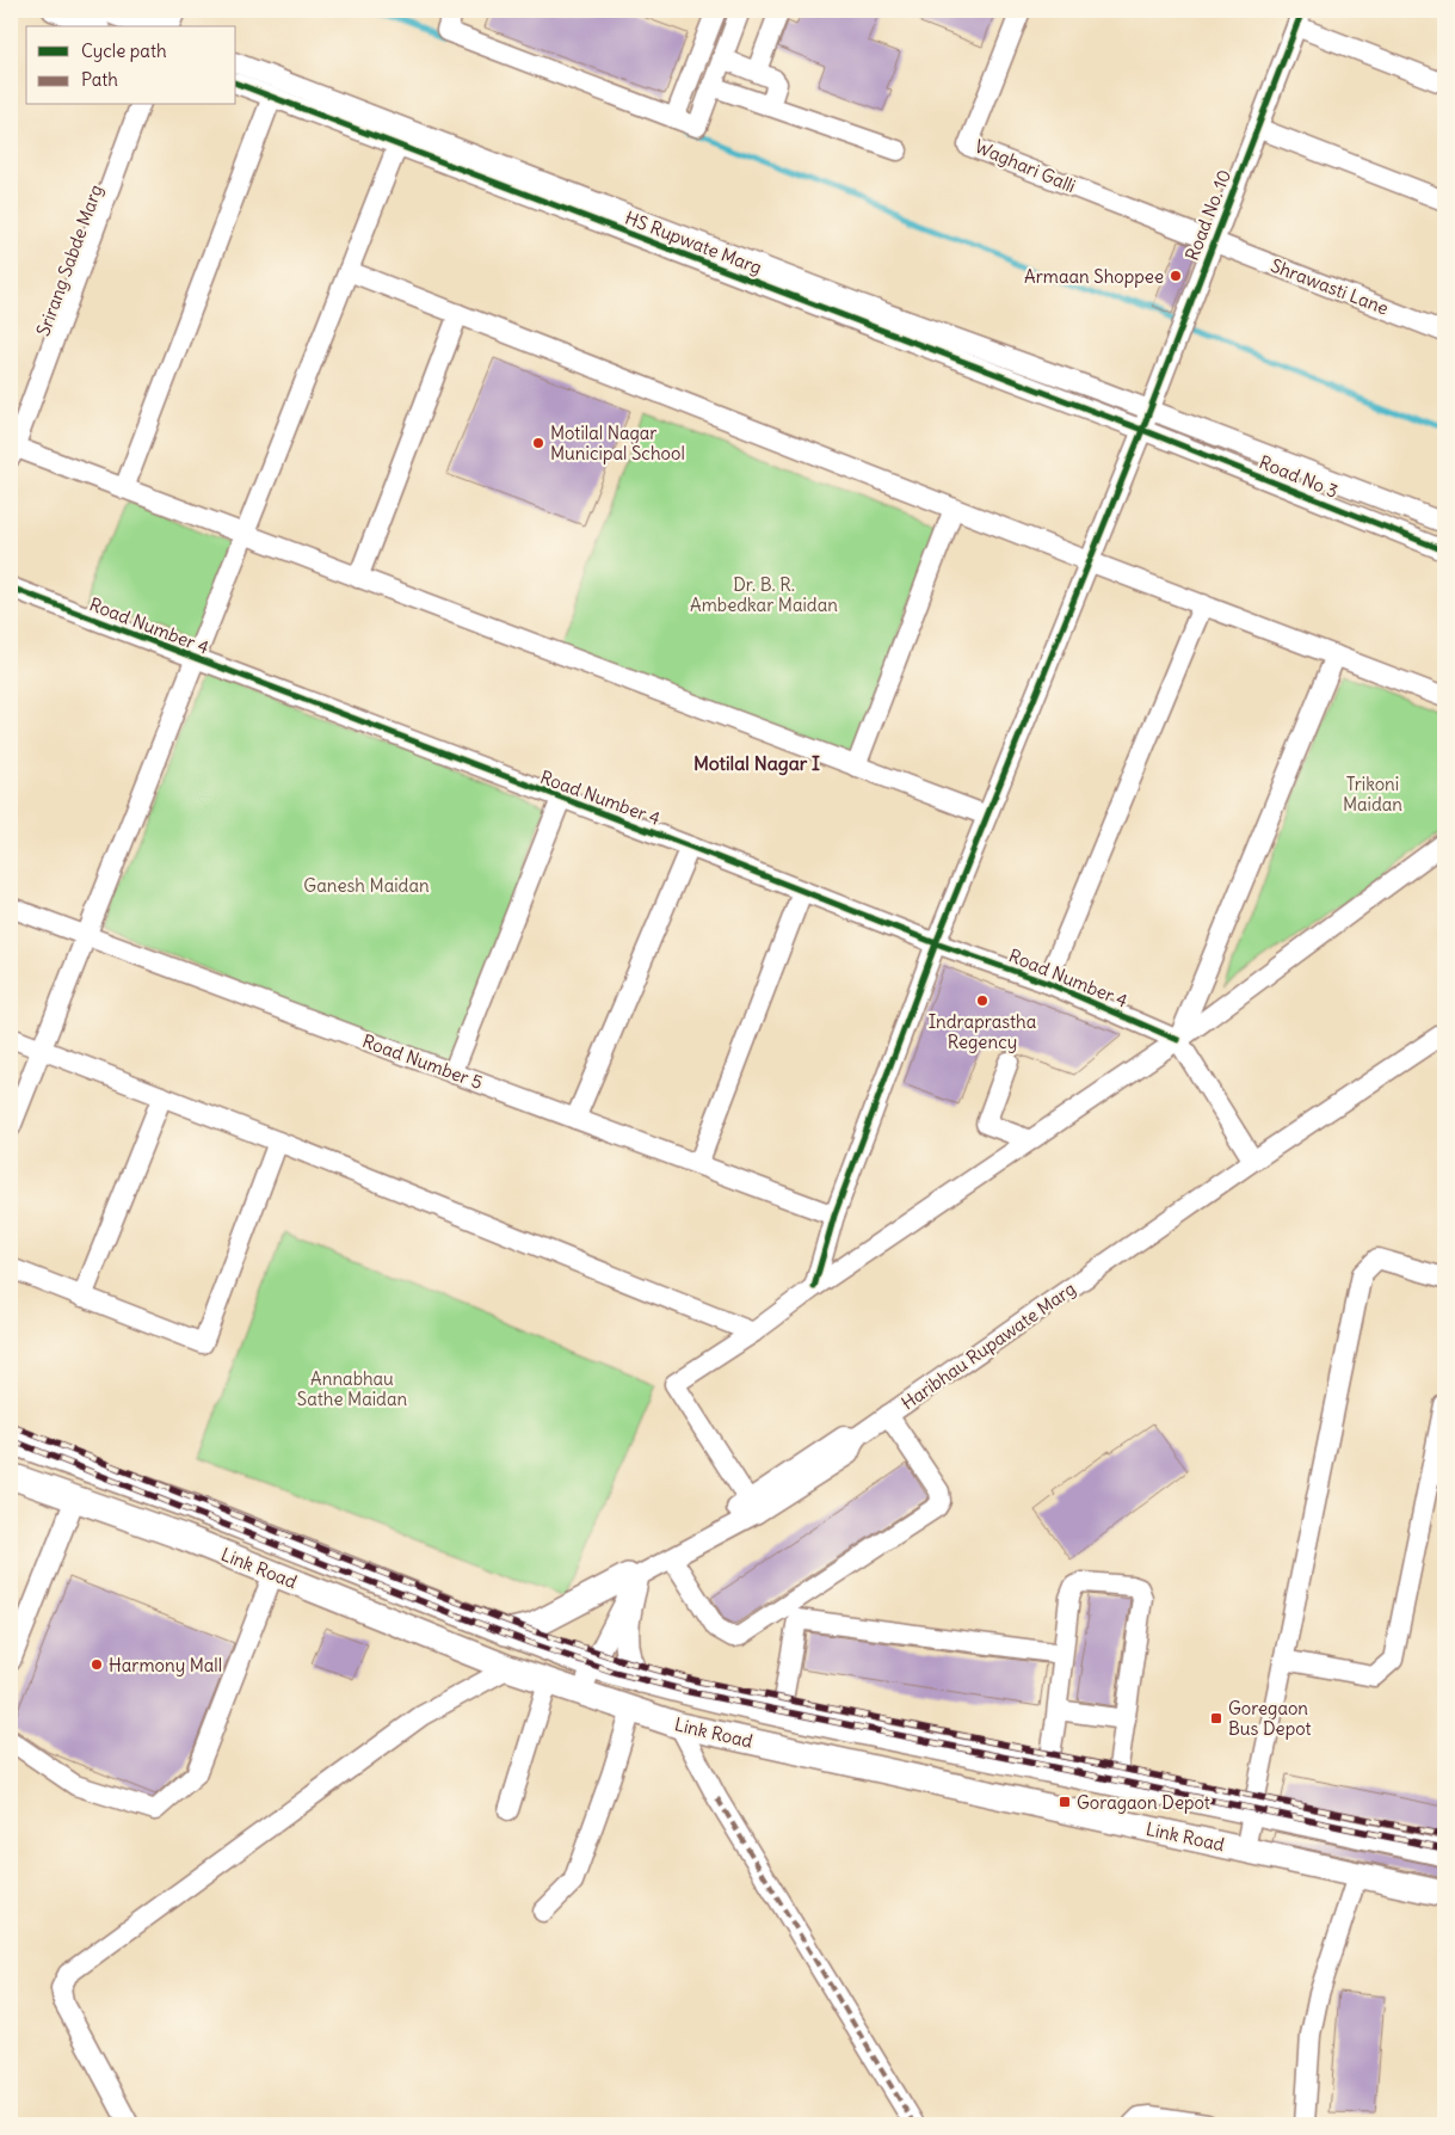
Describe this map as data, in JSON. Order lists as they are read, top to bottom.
{
  "streets": {
    "main road": ["Link Road"],
    "street": [
      "Waghari Galli",
      "Road No. 10",
      "HS Rupwate Marg",
      "Srirang Sabde Marg",
      "Shrawasti Lane",
      "Road No 3",
      "Road Number 4",
      "Road Number 5",
      "Haribhau Rupawate Marg"
    ]
  },
  "crossings": [
    ["Waghari Galli", "Road No. 10"],
    ["Waghari Galli", "Shrawasti Lane"],
    ["Road No. 10", "HS Rupwate Marg"],
    ["Road No. 10", "Shrawasti Lane"],
    ["Road No. 10", "Road No 3"],
    ["Road No. 10", "Road Number 4"],
    ["Road No. 10", "Road Number 5"],
    ["HS Rupwate Marg", "Road No 3"]
  ],
  "districts": ["Motilal Nagar I"],
  "parks": [
    "Dr. B. R. Ambedkar Maidan",
    "Trikoni Maidan",
    "Ganesh Maidan",
    "Annabhau Sathe Maidan"
  ],
  "places": {
    "other": [
      "Armaan Shoppee",
      "Motilal Nagar Municipal School",
      "Indraprastha Regency",
      "Harmony Mall"
    ],
    "transit": ["Goregaon Bus Depot", "Goragaon Depot"]
  },
  "legend": ["Cycle path", "Path"]
}
